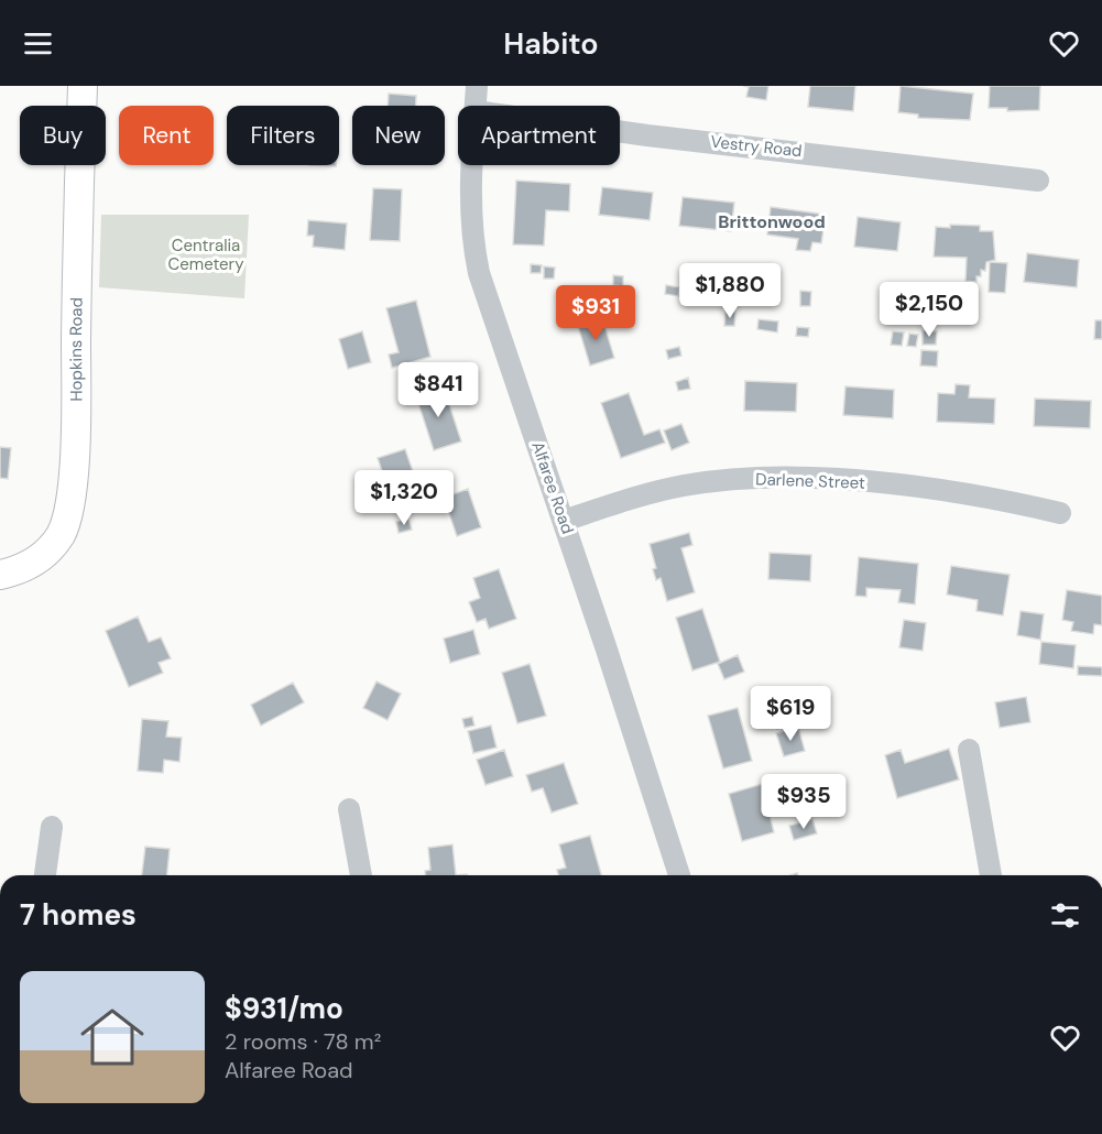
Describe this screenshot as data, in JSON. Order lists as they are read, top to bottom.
{
  "streets": {
    "main road": ["Hopkins Road"],
    "street": ["Vestry Road", "Darlene Street", "Alfaree Road"]
  },
  "crossings": [
    ["Darlene Street", "Alfaree Road"]
  ],
  "districts": ["Brittonwood"],
  "parks": ["Centralia Cemetery"],
  "page": {
    "header": "Habito",
    "chip": [
      "Buy",
      "Rent",
      "Filters",
      "New",
      "Apartment"
    ],
    "price": [
      "$1,880",
      "$2,150",
      "$931",
      "$841",
      "$1,320",
      "$619",
      "$935"
    ],
    "heading": "7 homes",
    "list": [
      {
        "name": "$931/mo",
        "note": "2 rooms · 78 m² · Alfaree Road"
      }
    ]
  }
}
